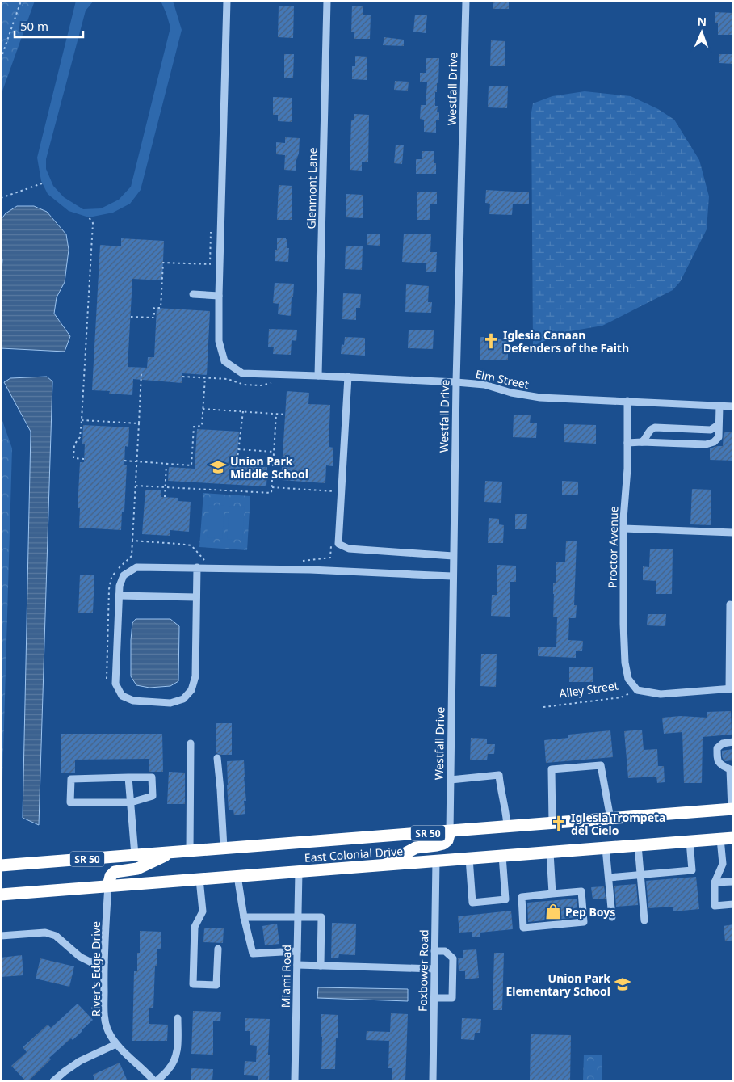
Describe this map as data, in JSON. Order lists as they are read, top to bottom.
{
  "streets": {
    "highway": ["SR 50", "East Colonial Drive"],
    "street": [
      "Westfall Drive",
      "Glenmont Lane",
      "Elm Street",
      "Proctor Avenue",
      "River's Edge Drive",
      "Foxbower Road",
      "Miami Road"
    ],
    "path": ["Alley Street"]
  },
  "crossings": [
    ["Westfall Drive", "Elm Street"],
    ["Westfall Drive", "East Colonial Drive"],
    ["Glenmont Lane", "Elm Street"],
    ["Elm Street", "Proctor Avenue"],
    ["Proctor Avenue", "Alley Street"],
    ["East Colonial Drive", "River's Edge Drive"],
    ["East Colonial Drive", "Foxbower Road"],
    ["East Colonial Drive", "Miami Road"]
  ],
  "places": {
    "church": ["Iglesia Canaan Defenders of the Faith", "Iglesia Trompeta del Cielo"],
    "school or university": ["Union Park Middle School", "Union Park Elementary School"],
    "shop": ["Pep Boys"]
  },
  "scale_bar": "50 m",
  "north": "top"
}
